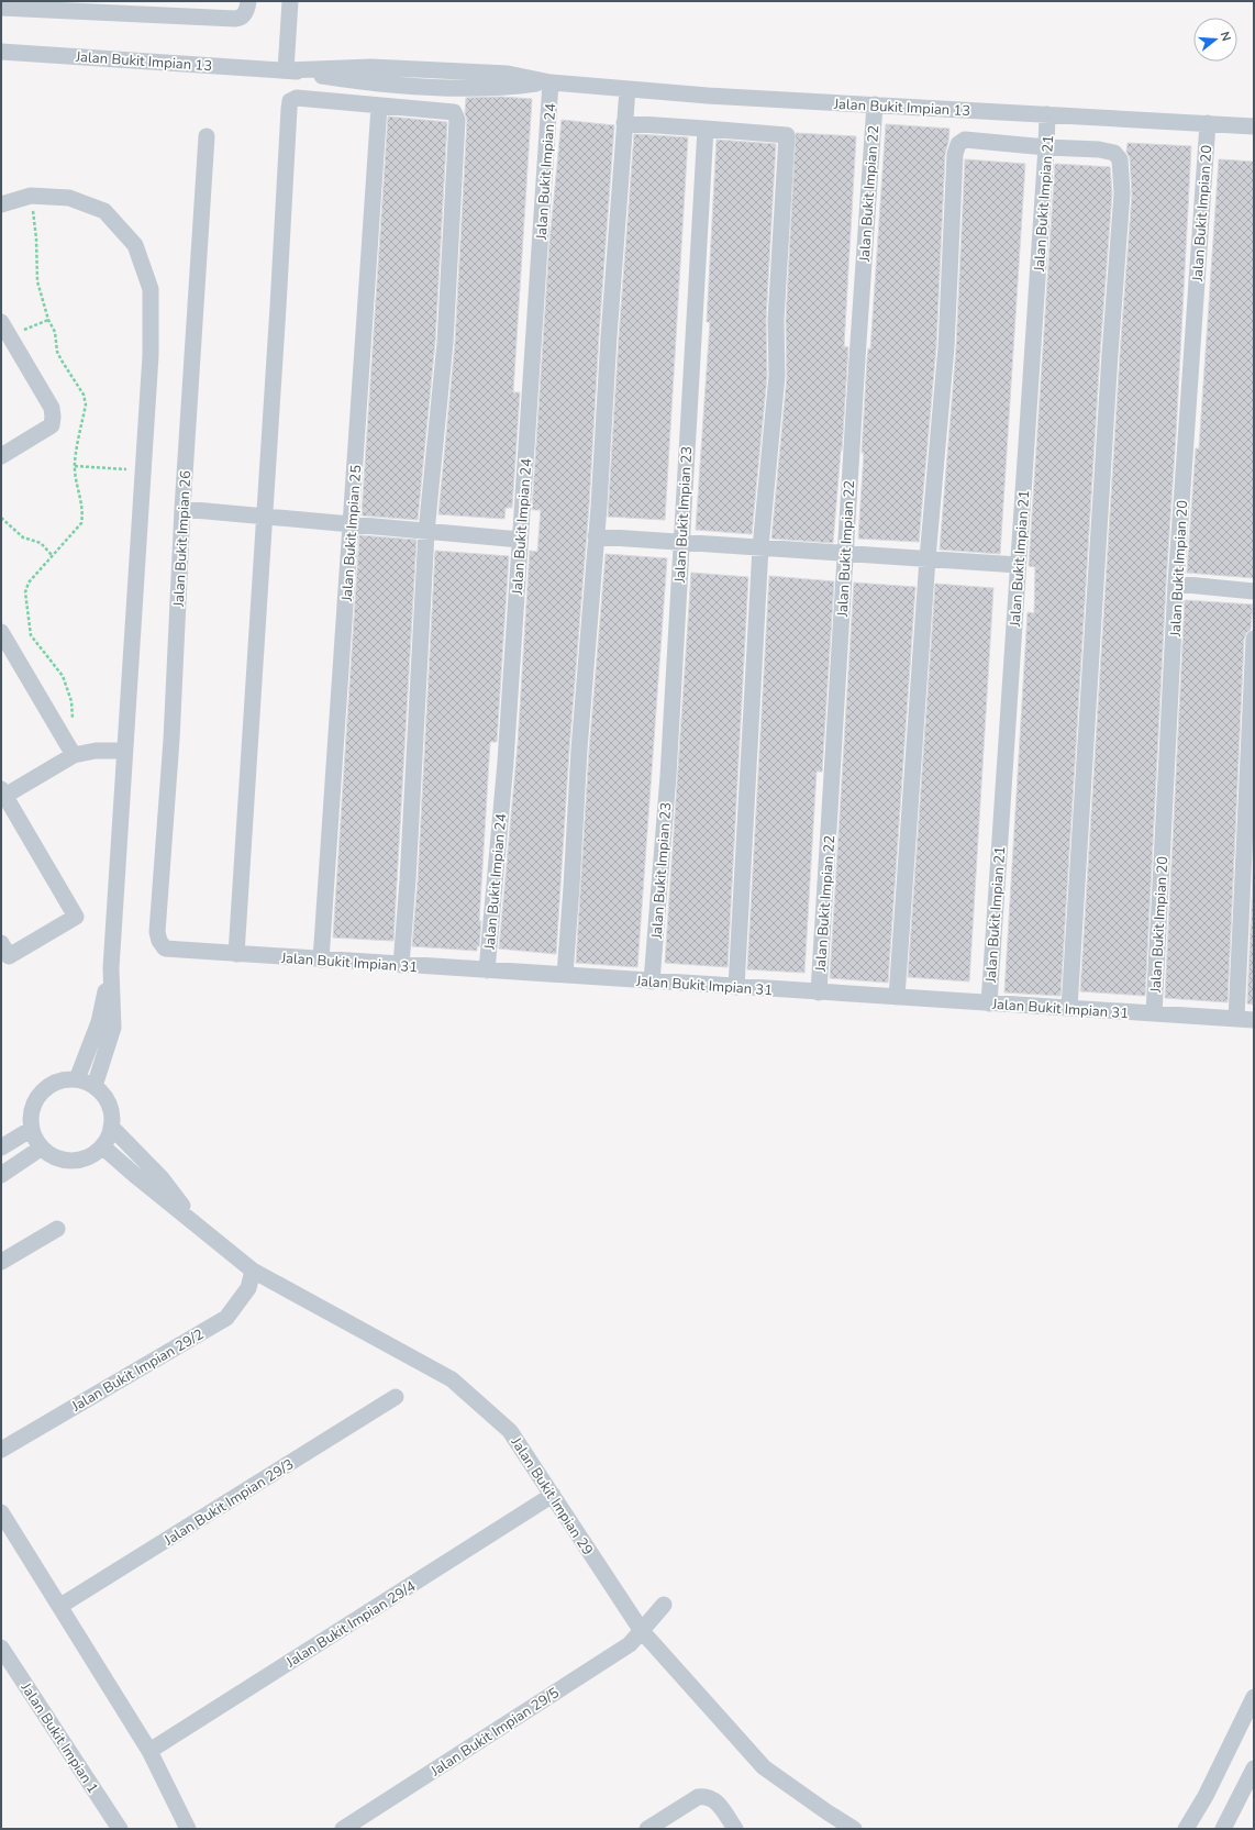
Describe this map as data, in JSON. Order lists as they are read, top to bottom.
{
  "streets": {
    "street": [
      "Jalan Bukit Impian 13",
      "Jalan Bukit Impian 24",
      "Jalan Bukit Impian 22",
      "Jalan Bukit Impian 21",
      "Jalan Bukit Impian 20",
      "Jalan Bukit Impian 23",
      "Jalan Bukit Impian 25",
      "Jalan Bukit Impian 26",
      "Jalan Bukit Impian 31",
      "Jalan Bukit Impian 29/2",
      "Jalan Bukit Impian 29",
      "Jalan Bukit Impian 29/3",
      "Jalan Bukit Impian 29/4",
      "Jalan Bukit Impian 29/5",
      "Jalan Bukit Impian 1"
    ]
  },
  "crossings": [
    ["Jalan Bukit Impian 13", "Jalan Bukit Impian 24"],
    ["Jalan Bukit Impian 13", "Jalan Bukit Impian 22"],
    ["Jalan Bukit Impian 13", "Jalan Bukit Impian 21"],
    ["Jalan Bukit Impian 13", "Jalan Bukit Impian 20"],
    ["Jalan Bukit Impian 24", "Jalan Bukit Impian 31"],
    ["Jalan Bukit Impian 22", "Jalan Bukit Impian 31"],
    ["Jalan Bukit Impian 21", "Jalan Bukit Impian 31"],
    ["Jalan Bukit Impian 20", "Jalan Bukit Impian 31"],
    ["Jalan Bukit Impian 23", "Jalan Bukit Impian 31"],
    ["Jalan Bukit Impian 25", "Jalan Bukit Impian 31"],
    ["Jalan Bukit Impian 26", "Jalan Bukit Impian 31"],
    ["Jalan Bukit Impian 29/2", "Jalan Bukit Impian 29"],
    ["Jalan Bukit Impian 29", "Jalan Bukit Impian 29/4"],
    ["Jalan Bukit Impian 29", "Jalan Bukit Impian 29/5"]
  ],
  "north": "right"
}
